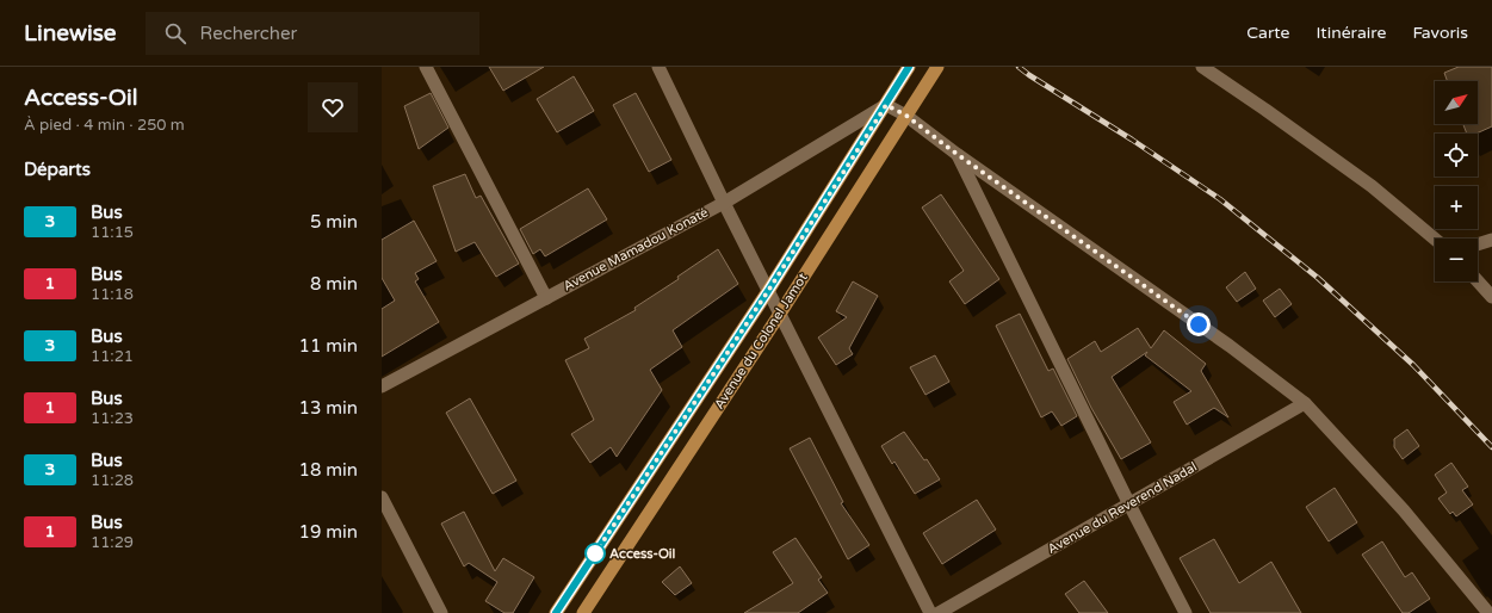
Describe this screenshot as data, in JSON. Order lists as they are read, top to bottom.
{
  "streets": {
    "main road": ["Avenue du Colonel Jamot"],
    "street": ["Avenue Mamadou Konaté", "Avenue du Reverend Nadal"]
  },
  "crossings": [
    ["Avenue Mamadou Konaté", "Avenue du Colonel Jamot"]
  ],
  "places": ["Access-Oil"],
  "lines": ["bus line 3"],
  "north": "top right",
  "page": {
    "header": "Linewise",
    "search": "Rechercher",
    "nav": ["Carte", "Itinéraire", "Favoris"],
    "heading": [
      ["Access-Oil", "À pied · 4 min · 250 m"],
      "Départs"
    ],
    "map_buttons": ["+", "−"],
    "list": [
      {
        "mark": "3",
        "name": "Bus",
        "note": "11:15",
        "value": "5 min"
      },
      {
        "mark": "1",
        "name": "Bus",
        "note": "11:18",
        "value": "8 min"
      },
      {
        "mark": "3",
        "name": "Bus",
        "note": "11:21",
        "value": "11 min"
      },
      {
        "mark": "1",
        "name": "Bus",
        "note": "11:23",
        "value": "13 min"
      },
      {
        "mark": "3",
        "name": "Bus",
        "note": "11:28",
        "value": "18 min"
      },
      {
        "mark": "1",
        "name": "Bus",
        "note": "11:29",
        "value": "19 min"
      }
    ]
  }
}
